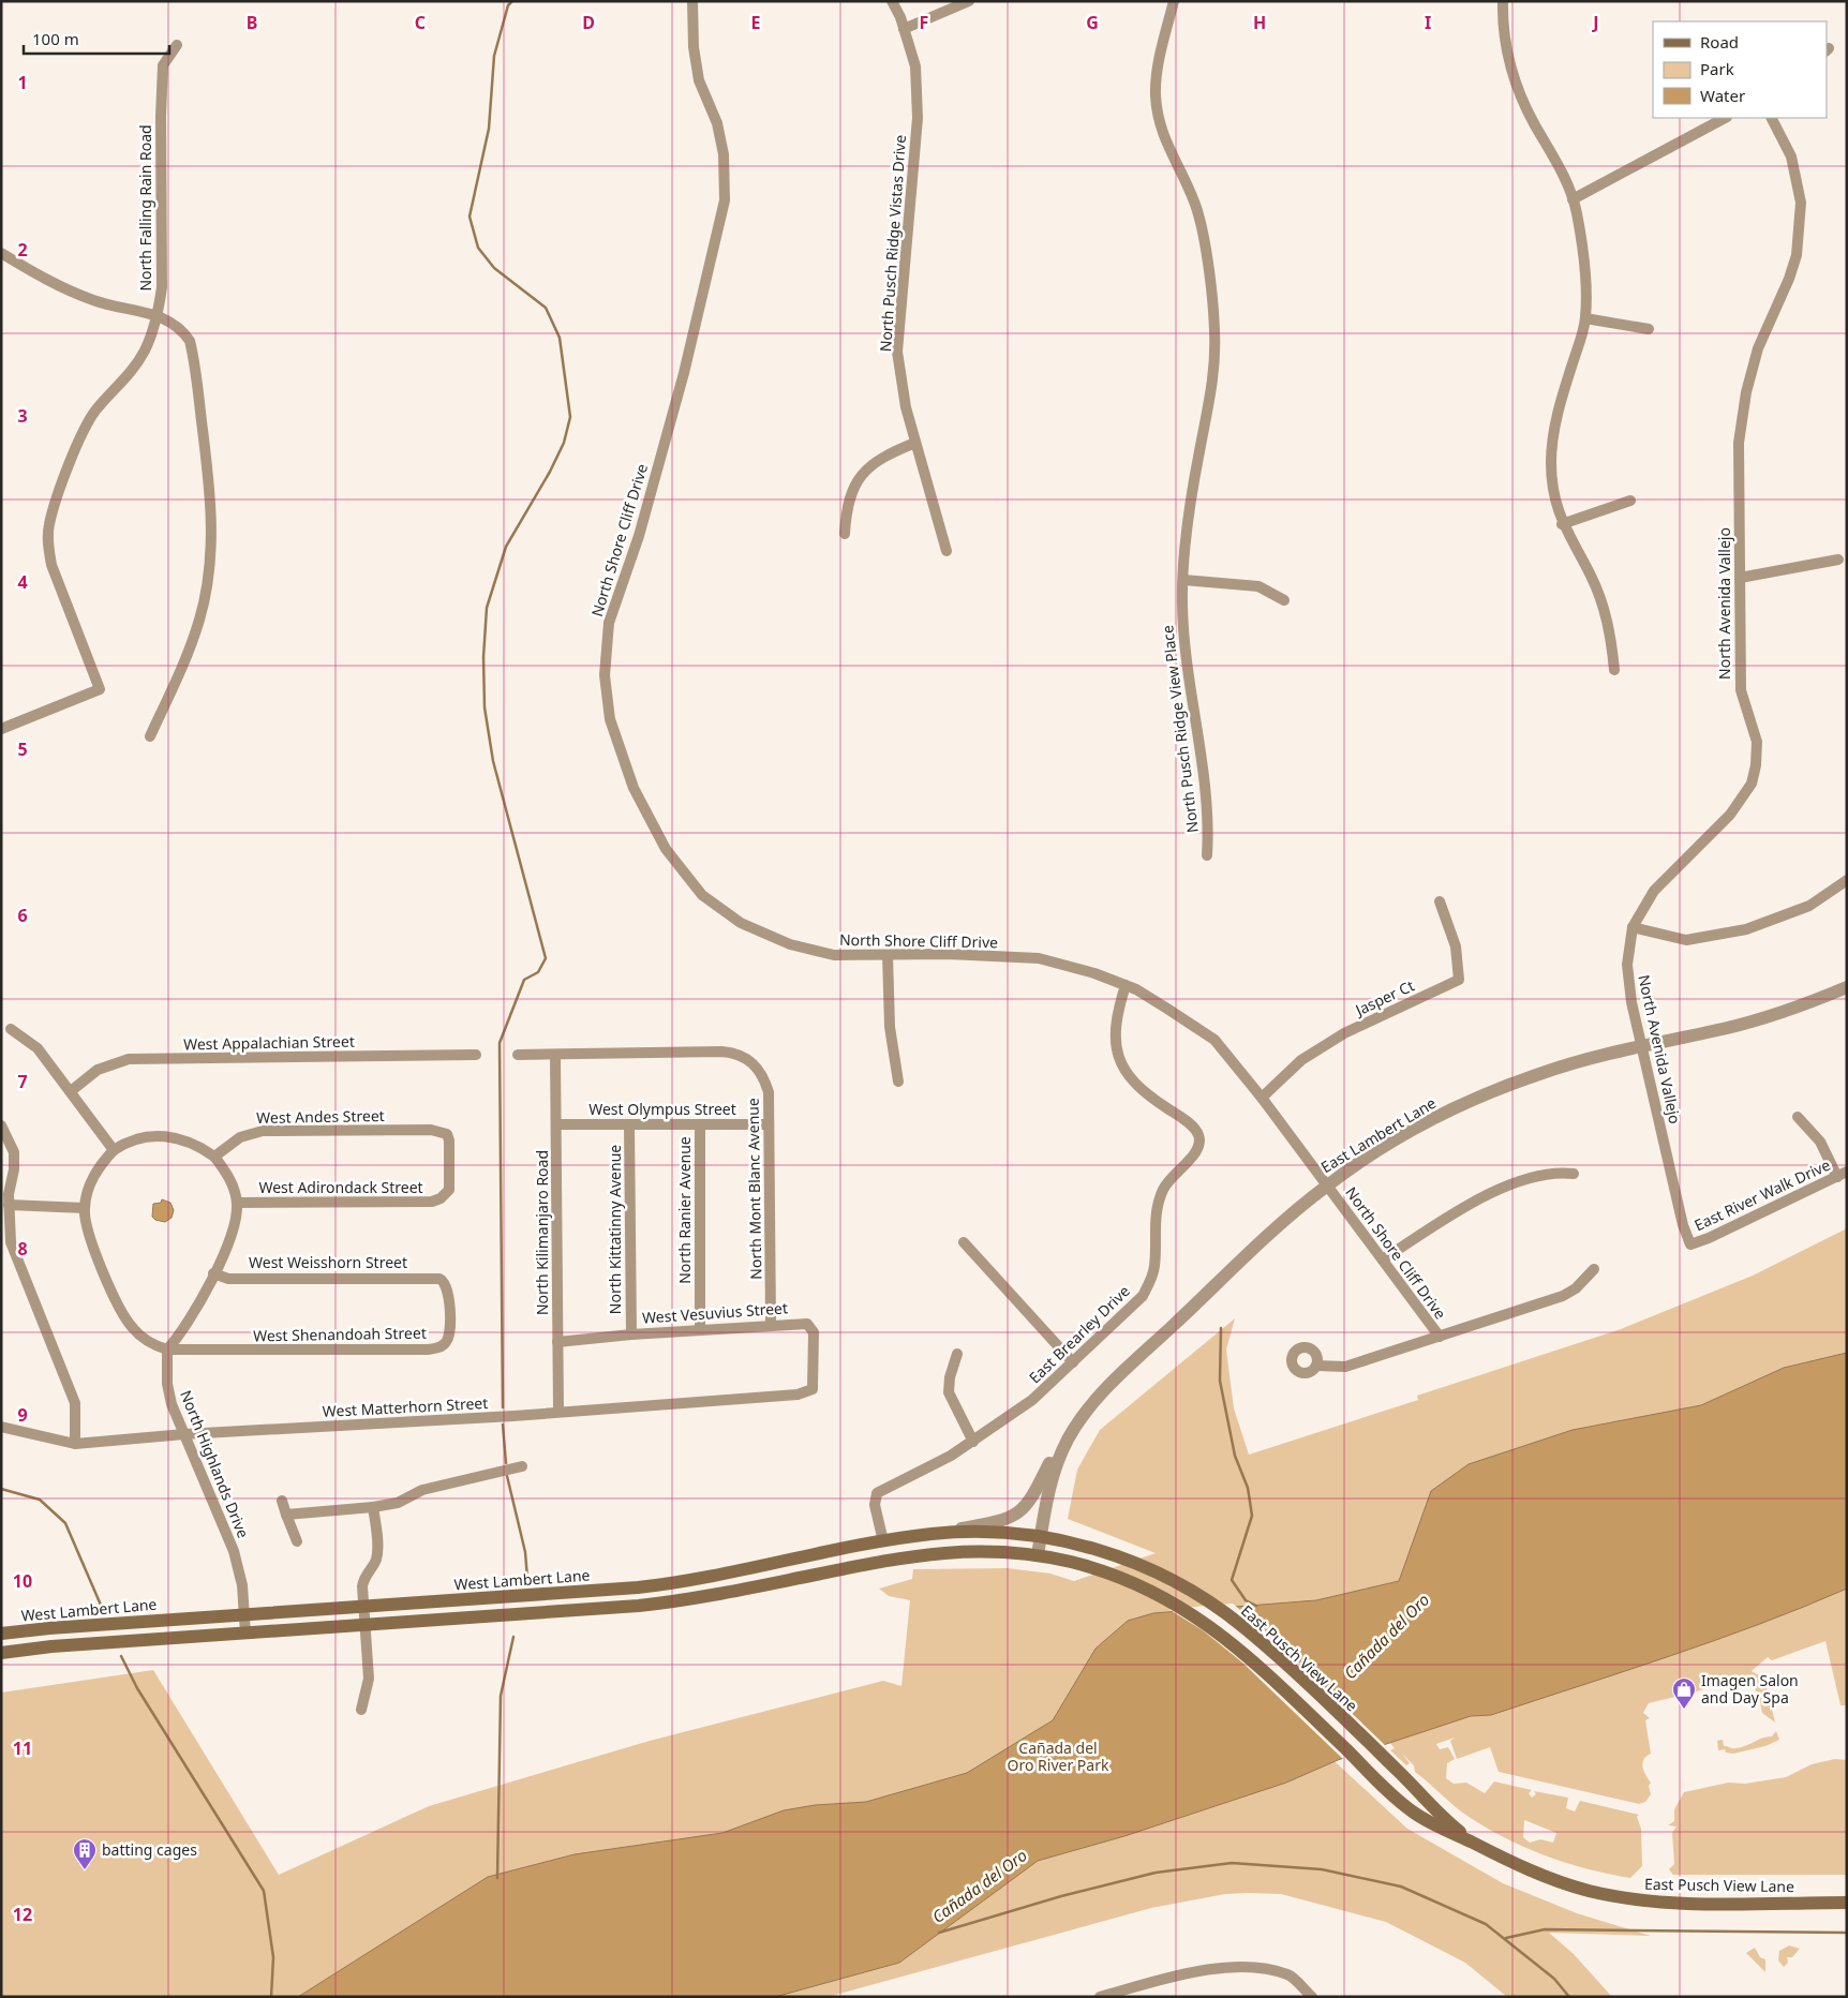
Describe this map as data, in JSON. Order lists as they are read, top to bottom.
{
  "streets": {
    "main road": ["West Lambert Lane", "East Pusch View Lane"],
    "street": [
      "North Falling Rain Road",
      "North Pusch Ridge Vistas Drive",
      "North Shore Cliff Drive",
      "North Avenida Vallejo",
      "North Pusch Ridge View Place",
      "Jasper Ct",
      "West Appalachian Street",
      "West Olympus Street",
      "West Andes Street",
      "East Lambert Lane",
      "West Adirondack Street",
      "North Mont Blanc Avenue",
      "East River Walk Drive",
      "North Ranier Avenue",
      "North Kittatinny Avenue",
      "North Kilimanjaro Road",
      "West Weisshorn Street",
      "West Vesuvius Street",
      "West Shenandoah Street",
      "East Brearley Drive",
      "West Matterhorn Street",
      "North Highlands Drive"
    ]
  },
  "crossings": [
    ["North Shore Cliff Drive", "Jasper Ct"],
    ["North Shore Cliff Drive", "East Lambert Lane"],
    ["North Shore Cliff Drive", "East Brearley Drive"],
    ["North Avenida Vallejo", "East Lambert Lane"],
    ["North Avenida Vallejo", "East River Walk Drive"],
    ["West Olympus Street", "North Mont Blanc Avenue"],
    ["West Olympus Street", "North Ranier Avenue"],
    ["West Olympus Street", "North Kittatinny Avenue"],
    ["West Olympus Street", "North Kilimanjaro Road"],
    ["West Andes Street", "West Adirondack Street"],
    ["West Andes Street", "West Weisshorn Street"],
    ["West Andes Street", "West Shenandoah Street"],
    ["West Andes Street", "North Highlands Drive"],
    ["East Lambert Lane", "West Lambert Lane"],
    ["East Lambert Lane", "East Pusch View Lane"],
    ["West Adirondack Street", "West Weisshorn Street"],
    ["West Adirondack Street", "West Shenandoah Street"],
    ["West Adirondack Street", "North Highlands Drive"],
    ["North Mont Blanc Avenue", "North Kilimanjaro Road"],
    ["North Mont Blanc Avenue", "West Vesuvius Street"],
    ["North Ranier Avenue", "West Vesuvius Street"],
    ["North Kittatinny Avenue", "West Vesuvius Street"],
    ["North Kilimanjaro Road", "West Vesuvius Street"],
    ["North Kilimanjaro Road", "West Matterhorn Street"],
    ["West Weisshorn Street", "West Shenandoah Street"],
    ["West Weisshorn Street", "North Highlands Drive"],
    ["West Vesuvius Street", "West Matterhorn Street"],
    ["West Shenandoah Street", "North Highlands Drive"],
    ["East Brearley Drive", "West Lambert Lane"],
    ["West Matterhorn Street", "North Highlands Drive"],
    ["North Highlands Drive", "West Lambert Lane"],
    ["West Lambert Lane", "East Pusch View Lane"]
  ],
  "water": ["Cañada del Oro"],
  "parks": ["Cañada del Oro River Park"],
  "places": {
    "shop": ["Imagen Salon and Day Spa"],
    "building": ["batting cages"]
  },
  "legend": ["Road", "Park", "Water"],
  "scale_bar": "100 m",
  "grid": {
    "columns": [
      "B",
      "C",
      "D",
      "E",
      "F",
      "G",
      "H",
      "I",
      "J"
    ],
    "rows": [
      "1",
      "2",
      "3",
      "4",
      "5",
      "6",
      "7",
      "8",
      "9",
      "10",
      "11",
      "12"
    ]
  }
}
